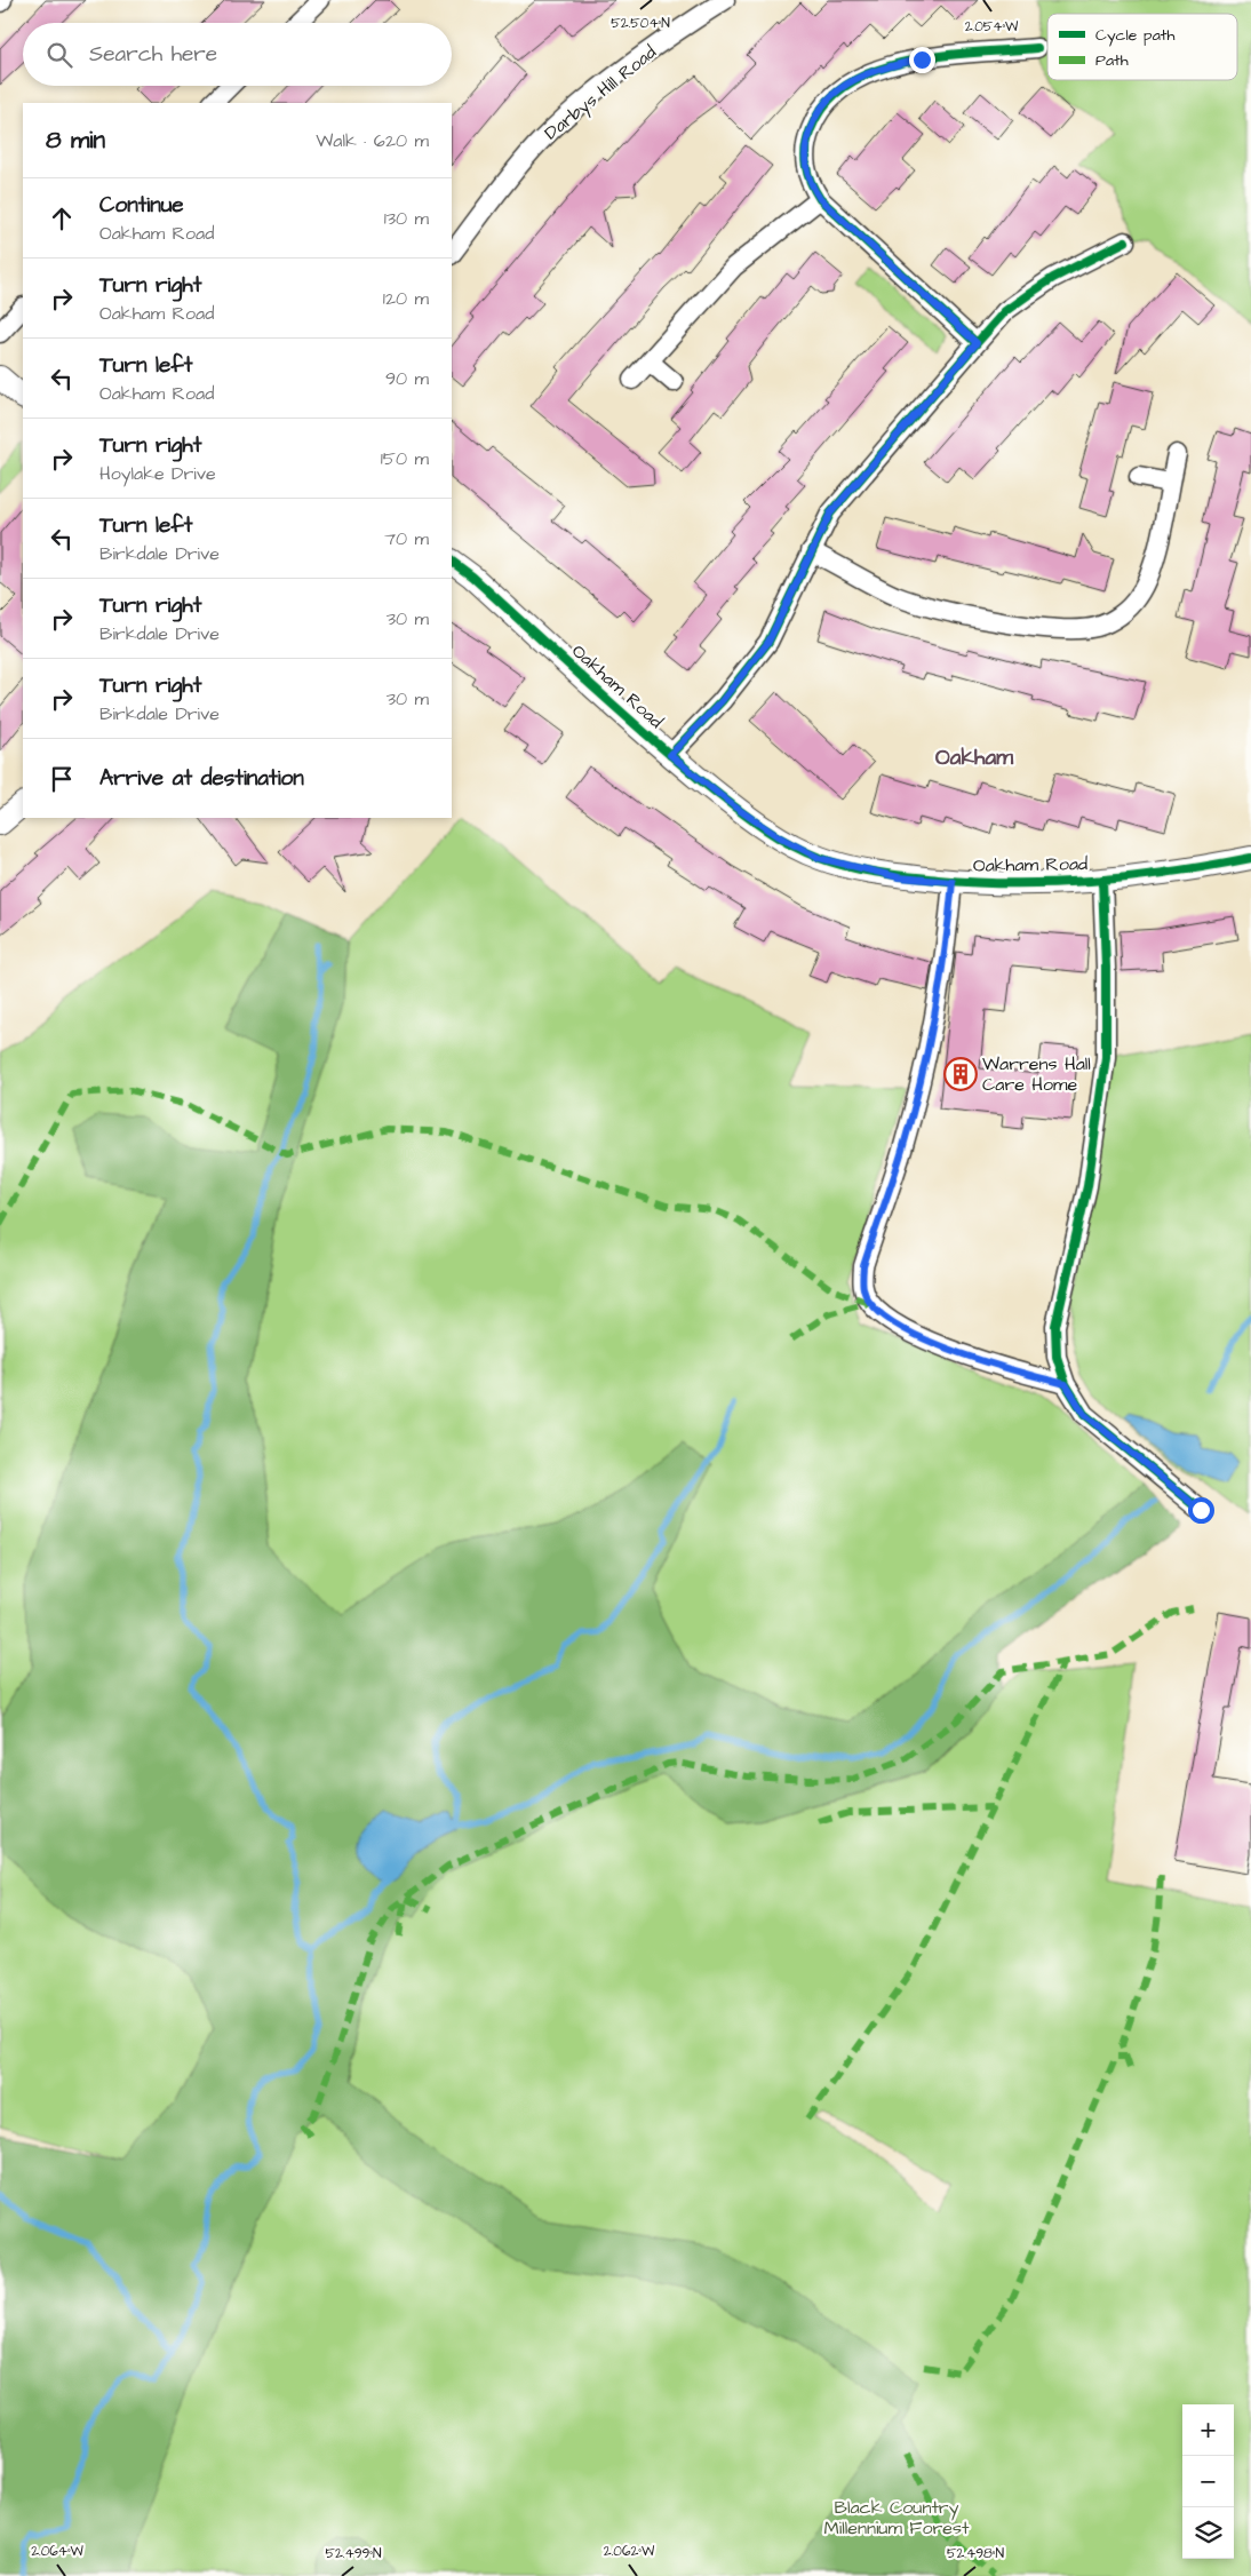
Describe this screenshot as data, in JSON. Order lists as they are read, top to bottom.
{
  "streets": {
    "street": ["Darbys Hill Road", "Oakham Road"]
  },
  "districts": ["Oakham"],
  "parks": ["Black Country Millennium Forest"],
  "places": {
    "building": ["Warrens Hall Care Home"]
  },
  "legend": ["Cycle path", "Path"],
  "page": {
    "search": "Search here",
    "heading": ["8 min", "Walk · 620 m"],
    "list": [
      ["Continue", "Oakham Road", "130 m"],
      ["Turn right", "Oakham Road", "120 m"],
      ["Turn left", "Oakham Road", "90 m"],
      ["Turn right", "Hoylake Drive", "150 m"],
      ["Turn left", "Birkdale Drive", "70 m"],
      ["Turn right", "Birkdale Drive", "30 m"],
      ["Turn right", "Birkdale Drive", "30 m"],
      "Arrive at destination"
    ],
    "map_buttons": ["+", "−"]
  },
  "coordinates": [
    "52.504°N",
    "2.054°W",
    "2.064°W",
    "2.062°W",
    "52.499°N",
    "52.498°N"
  ]
}
